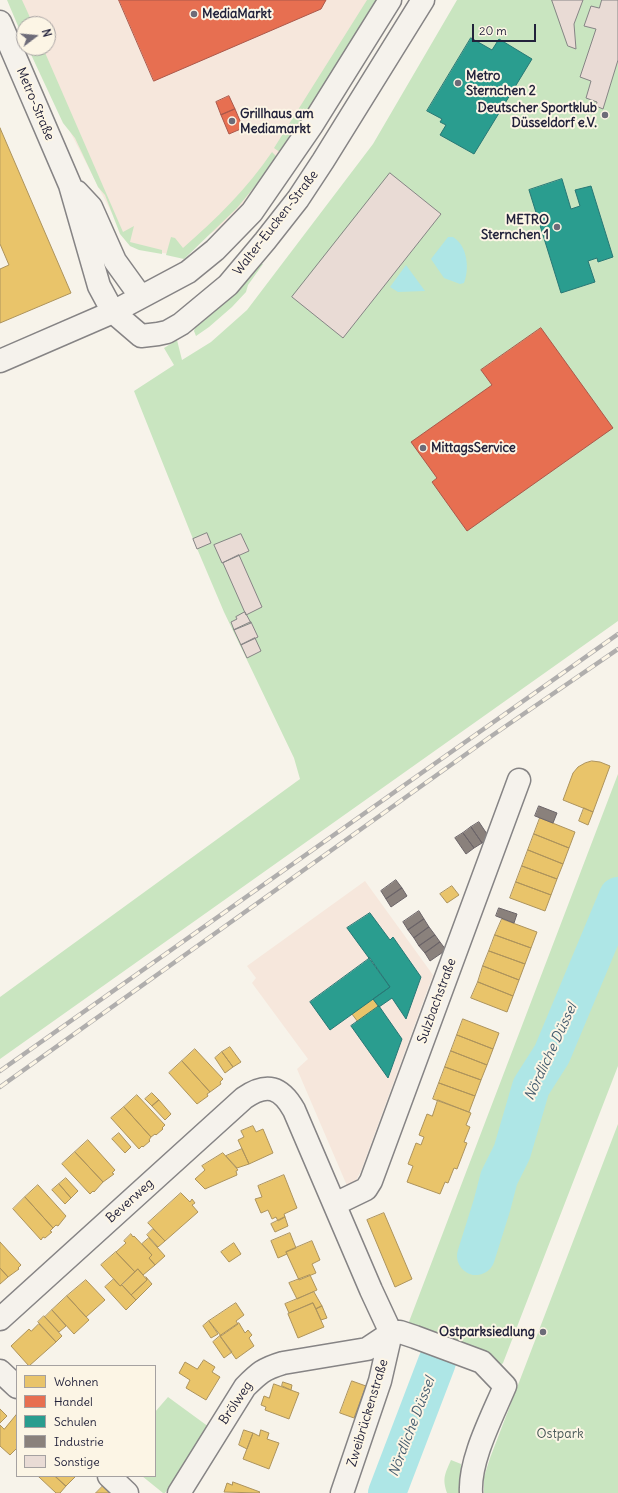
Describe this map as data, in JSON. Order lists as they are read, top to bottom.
{
  "streets": {
    "street": [
      "Metro-Straße",
      "Walter-Eucken-Straße",
      "Sulzbachstraße",
      "Beverweg",
      "Brölweg",
      "Zweibrückenstraße"
    ]
  },
  "crossings": [
    ["Metro-Straße", "Walter-Eucken-Straße"],
    ["Sulzbachstraße", "Beverweg"],
    ["Brölweg", "Zweibrückenstraße"]
  ],
  "water": ["Nördliche Düssel"],
  "parks": ["Ostpark"],
  "places": [
    "MediaMarkt",
    "Metro Sternchen 2",
    "Deutscher Sportklub Düsseldorf e.V.",
    "Grillhaus am Mediamarkt",
    "METRO Sternchen 1",
    "MittagsService",
    "Ostparksiedlung"
  ],
  "legend": [
    "Wohnen",
    "Handel",
    "Schulen",
    "Industrie",
    "Sonstige"
  ],
  "scale_bar": "20 m",
  "north": "right"
}
